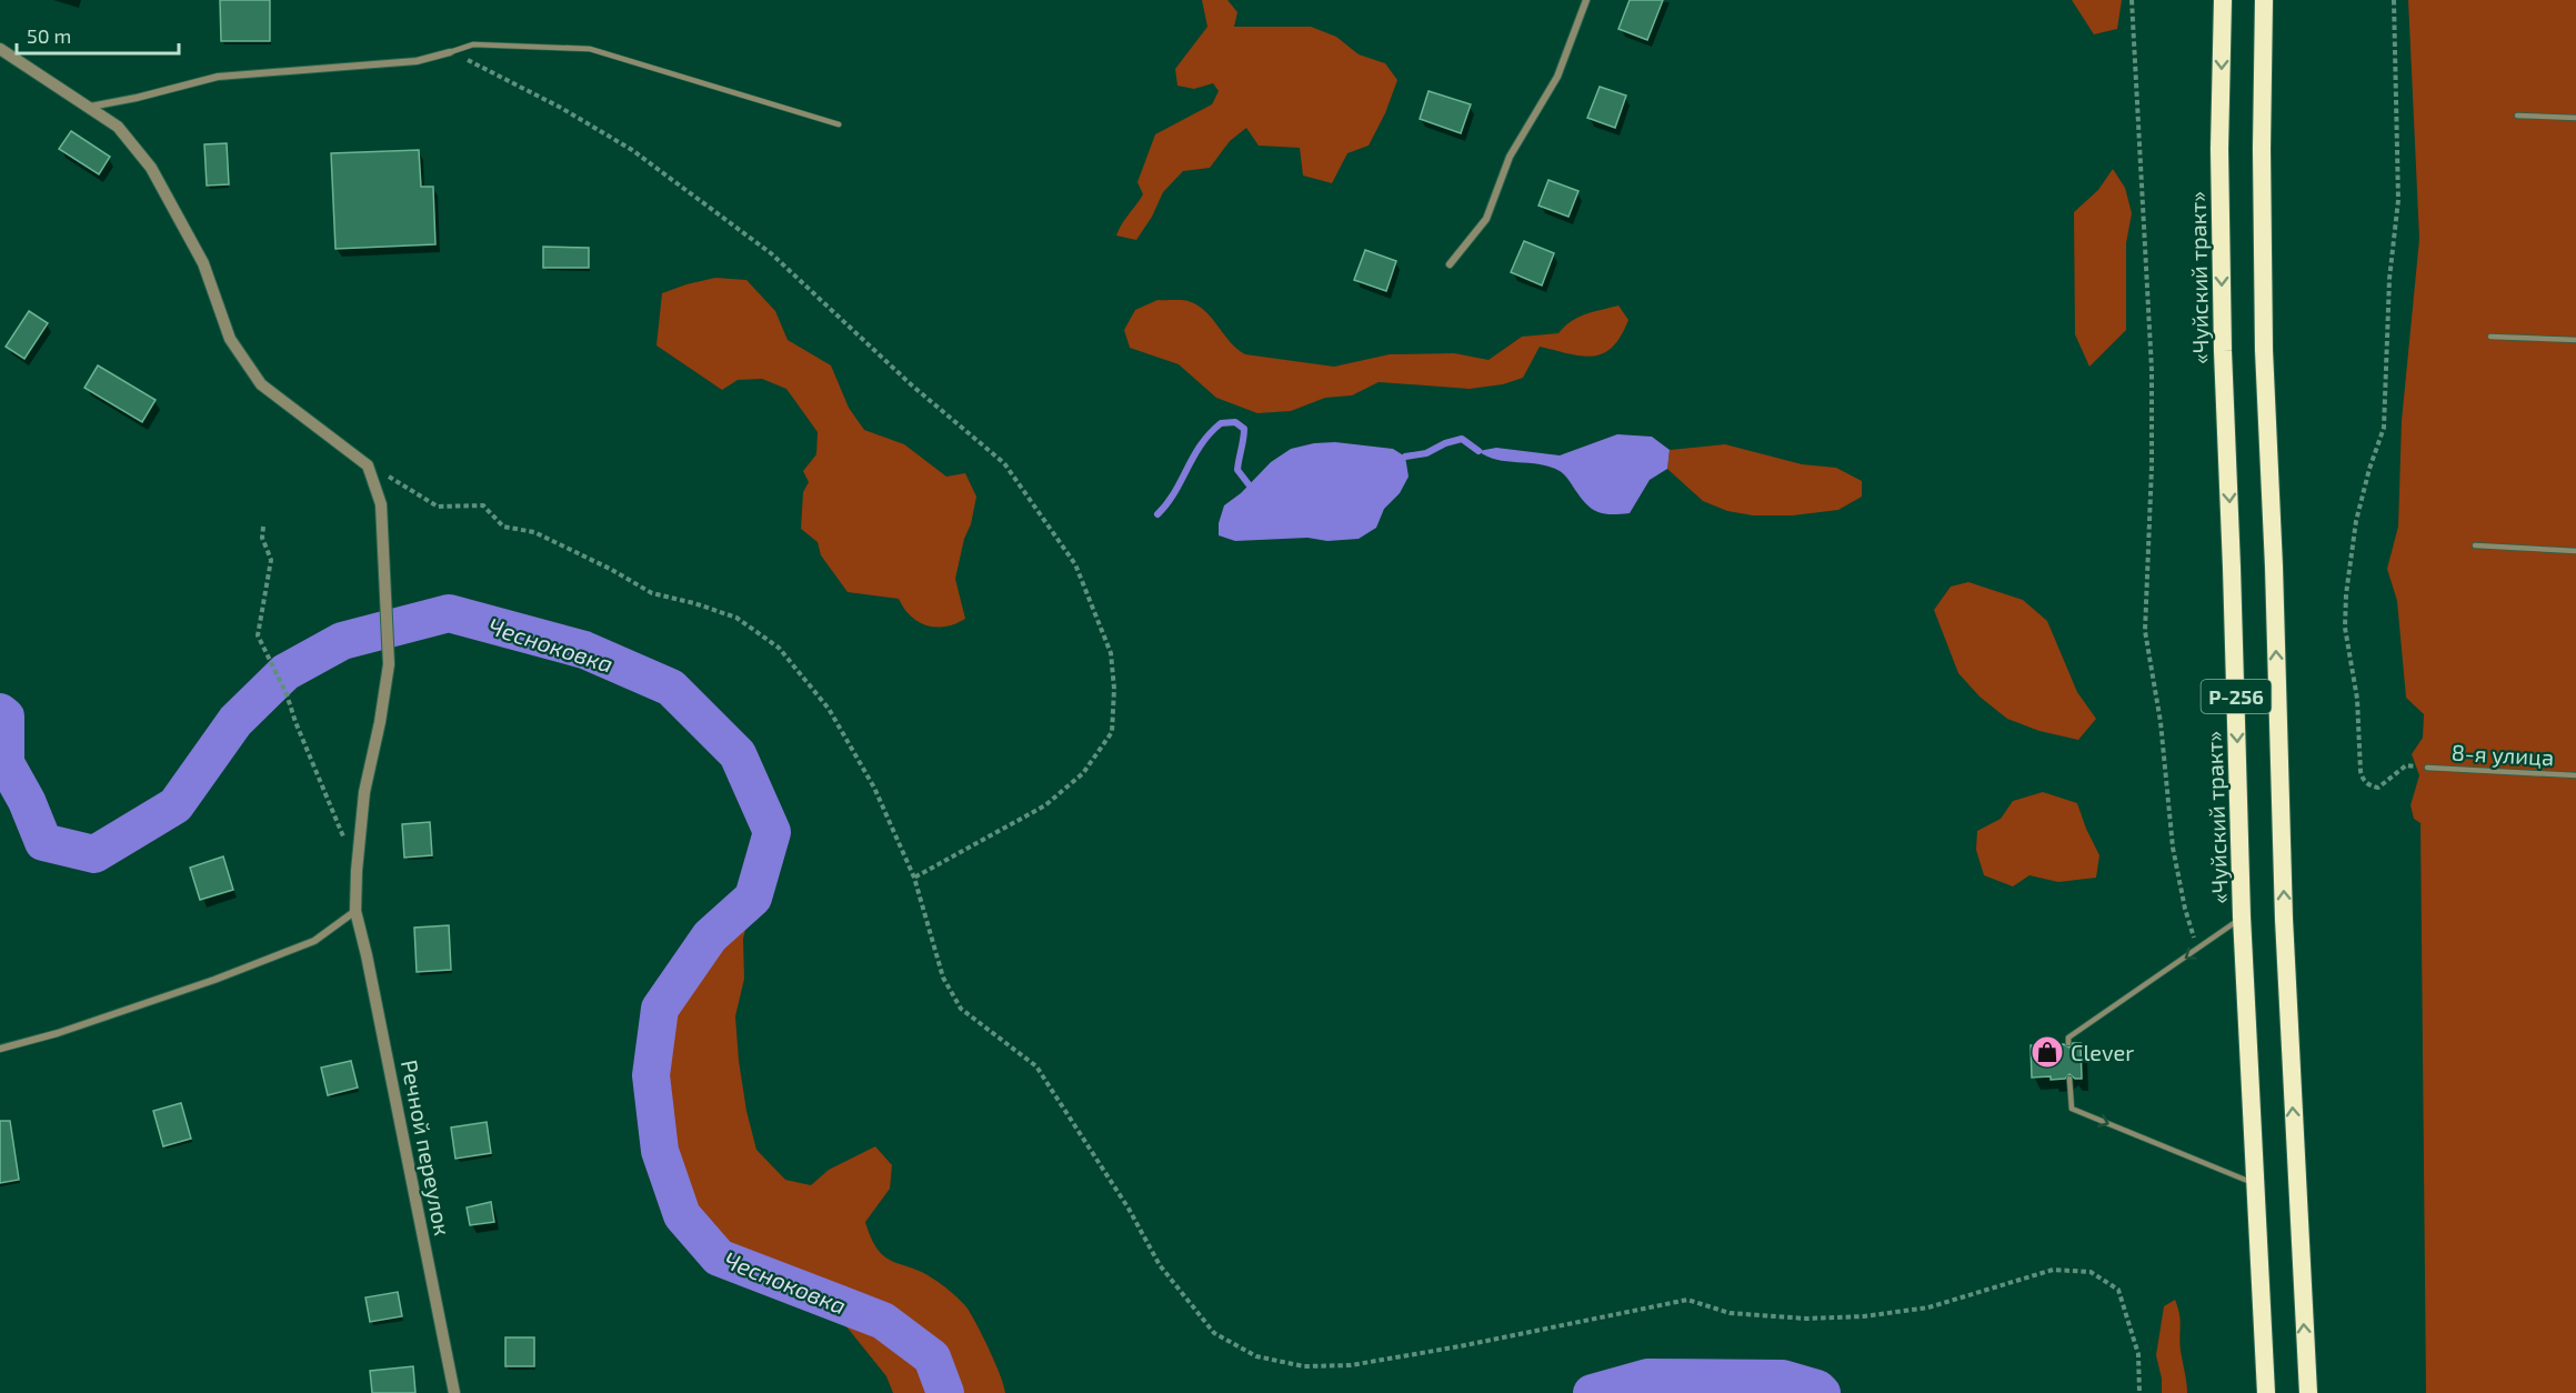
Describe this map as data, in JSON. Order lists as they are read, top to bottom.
{
  "streets": {
    "highway": ["«Чуйский тракт»", "Р-256"],
    "street": ["Речной переулок"],
    "lane": ["8-я улица"]
  },
  "water": ["Чесноковка"],
  "places": {
    "shop": ["Clever"]
  },
  "scale_bar": "50 m"
}
